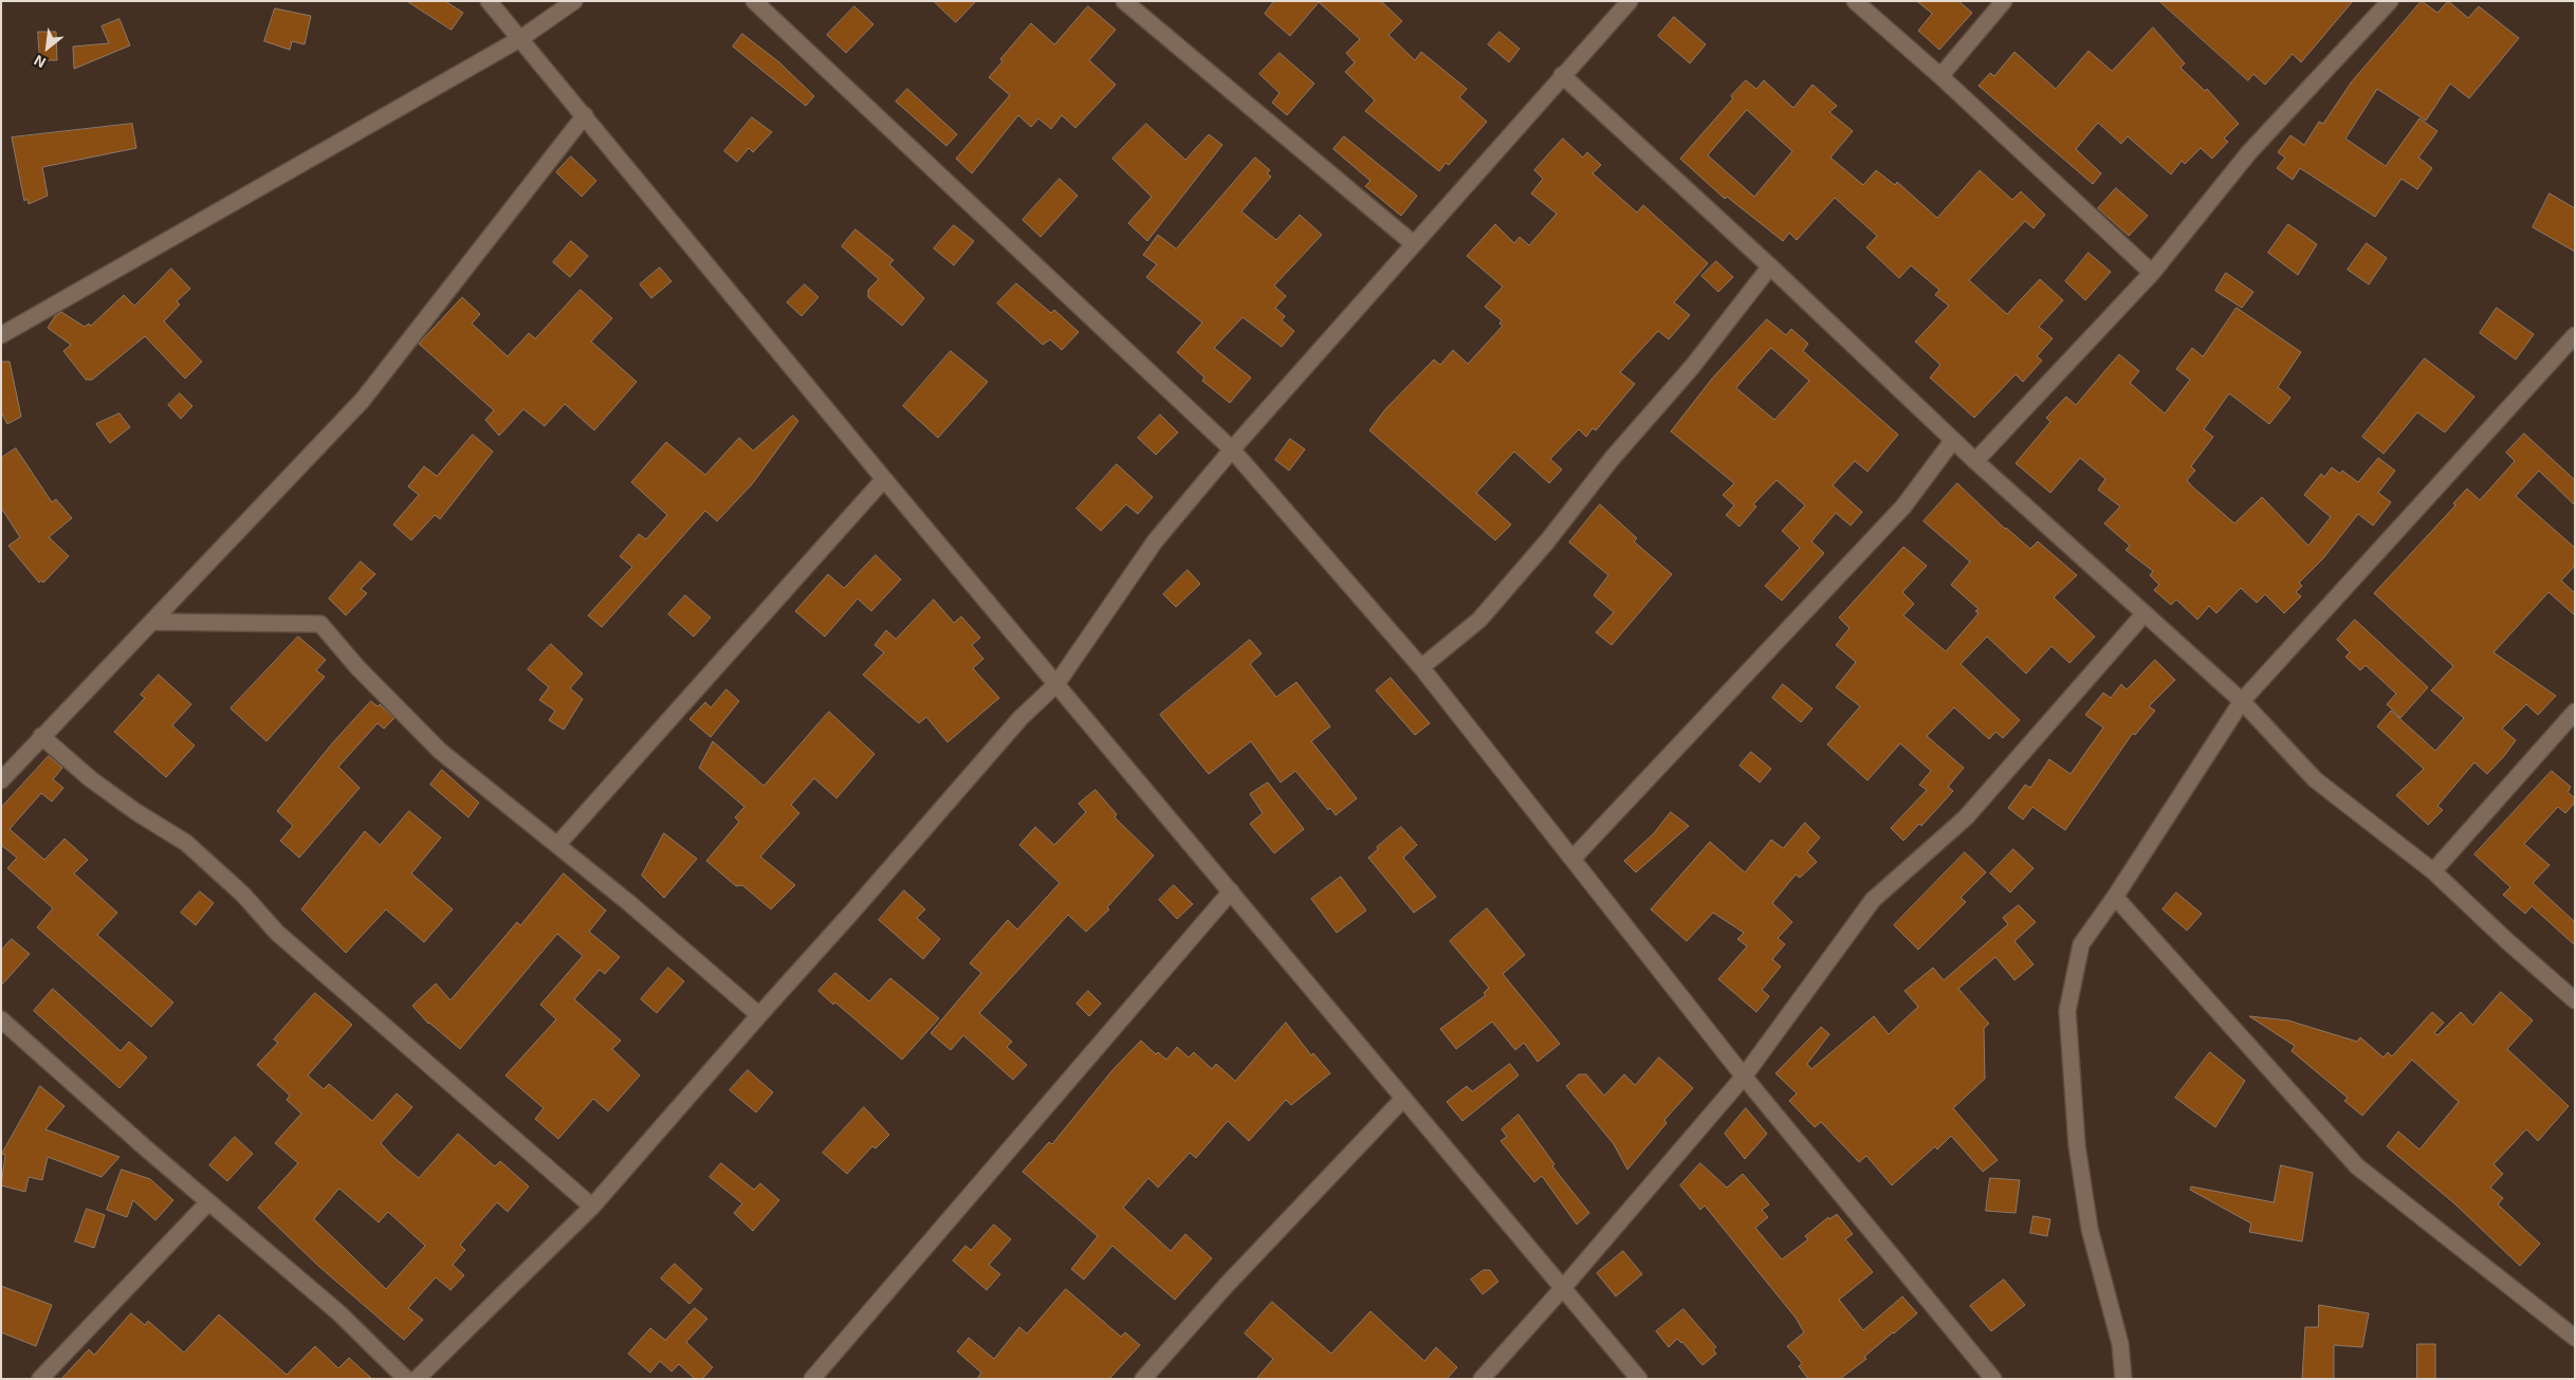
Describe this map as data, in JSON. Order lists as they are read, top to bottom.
{
  "north": "bottom left"
}
